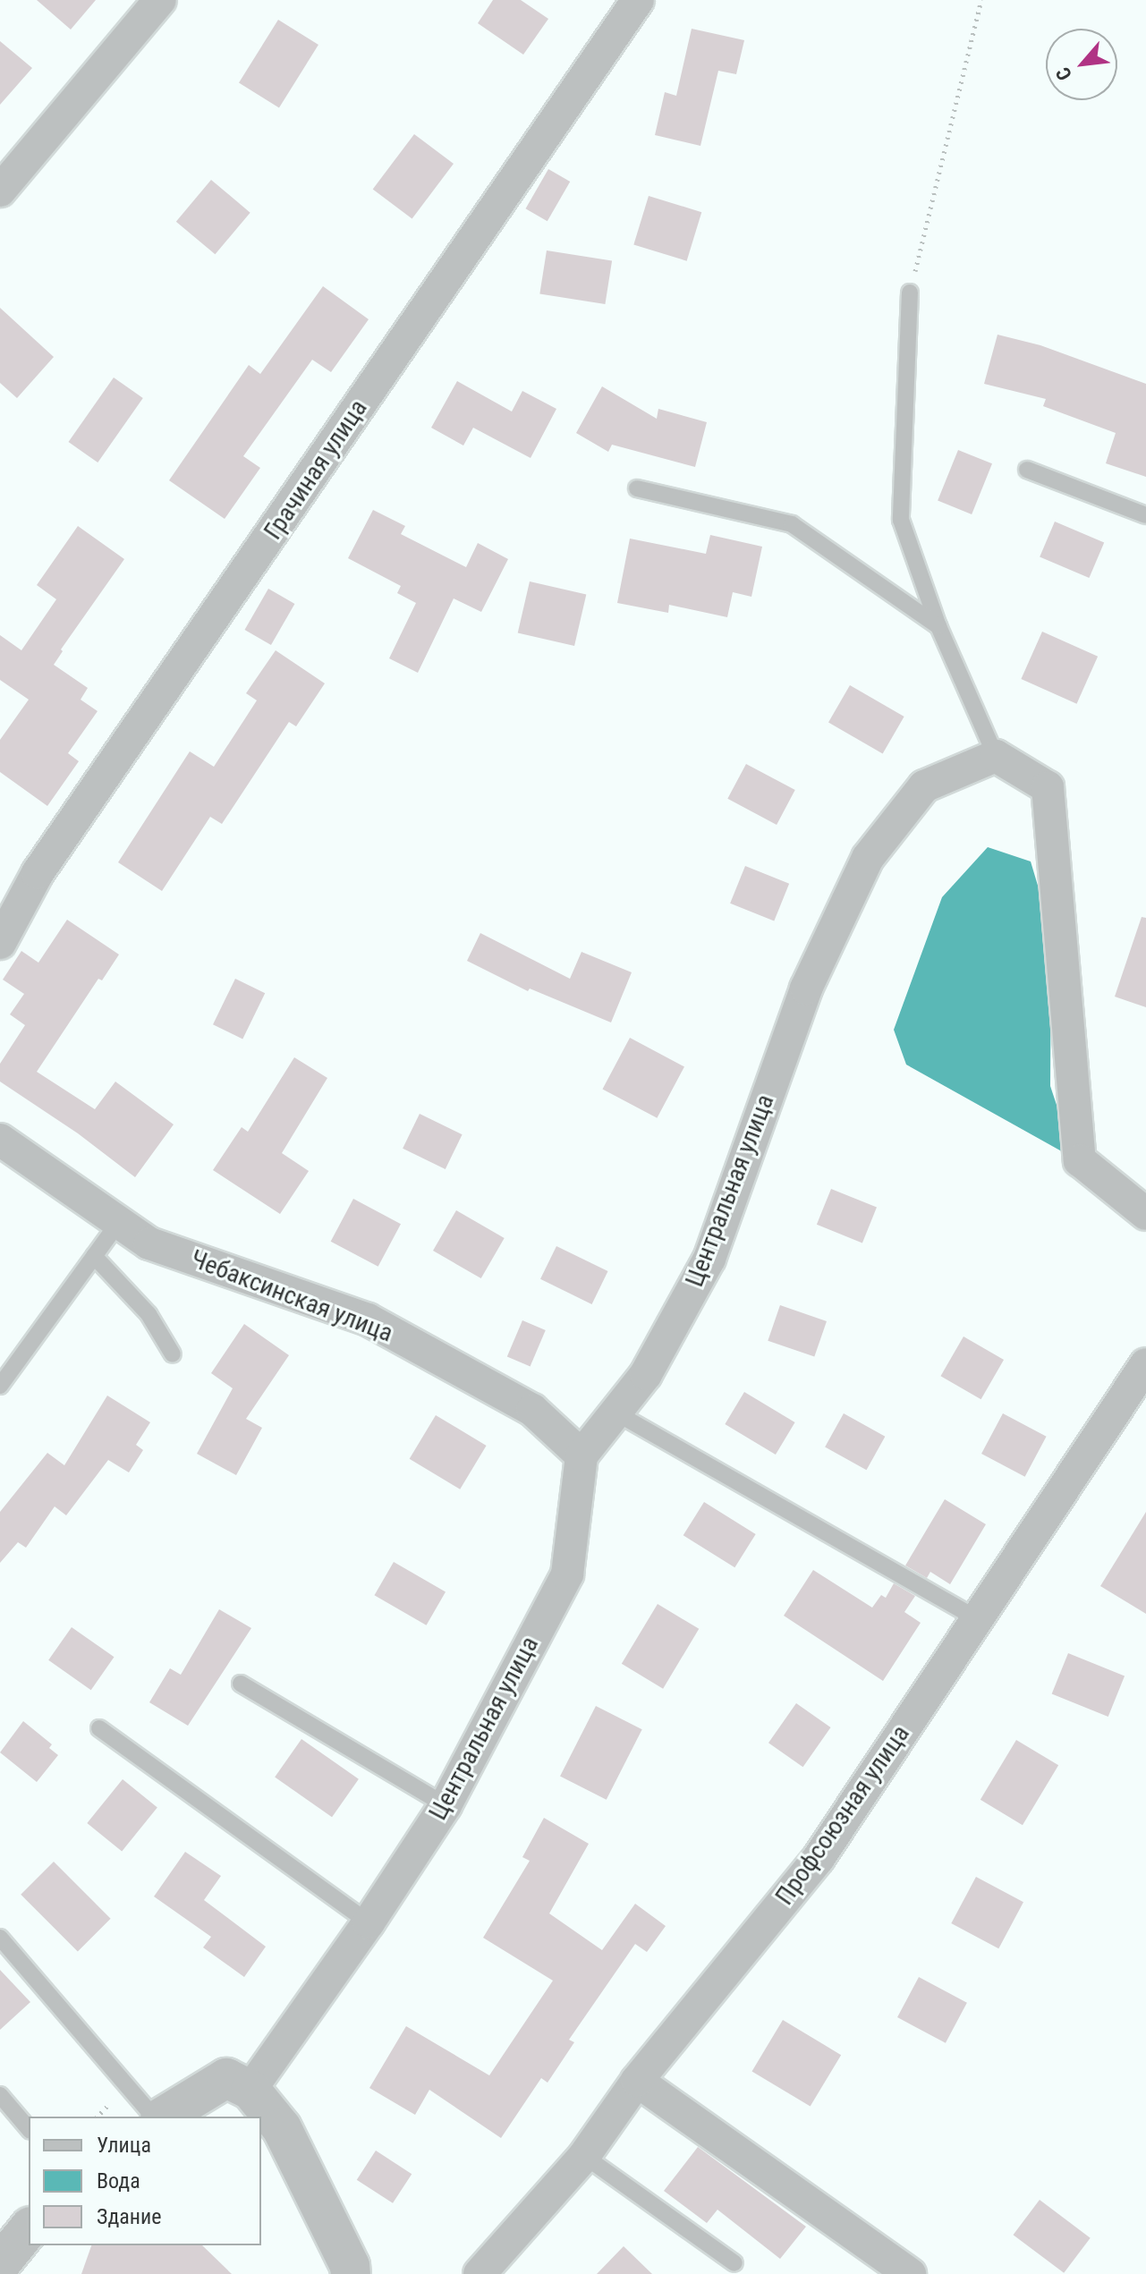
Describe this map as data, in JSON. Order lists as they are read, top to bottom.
{
  "streets": {
    "street": [
      "Грачиная улица",
      "Центральная улица",
      "Чебаксинская улица",
      "Профсоюзная улица"
    ]
  },
  "crossings": [
    ["Центральная улица", "Чебаксинская улица"]
  ],
  "legend": ["Улица", "Вода", "Здание"],
  "north": "bottom left"
}
